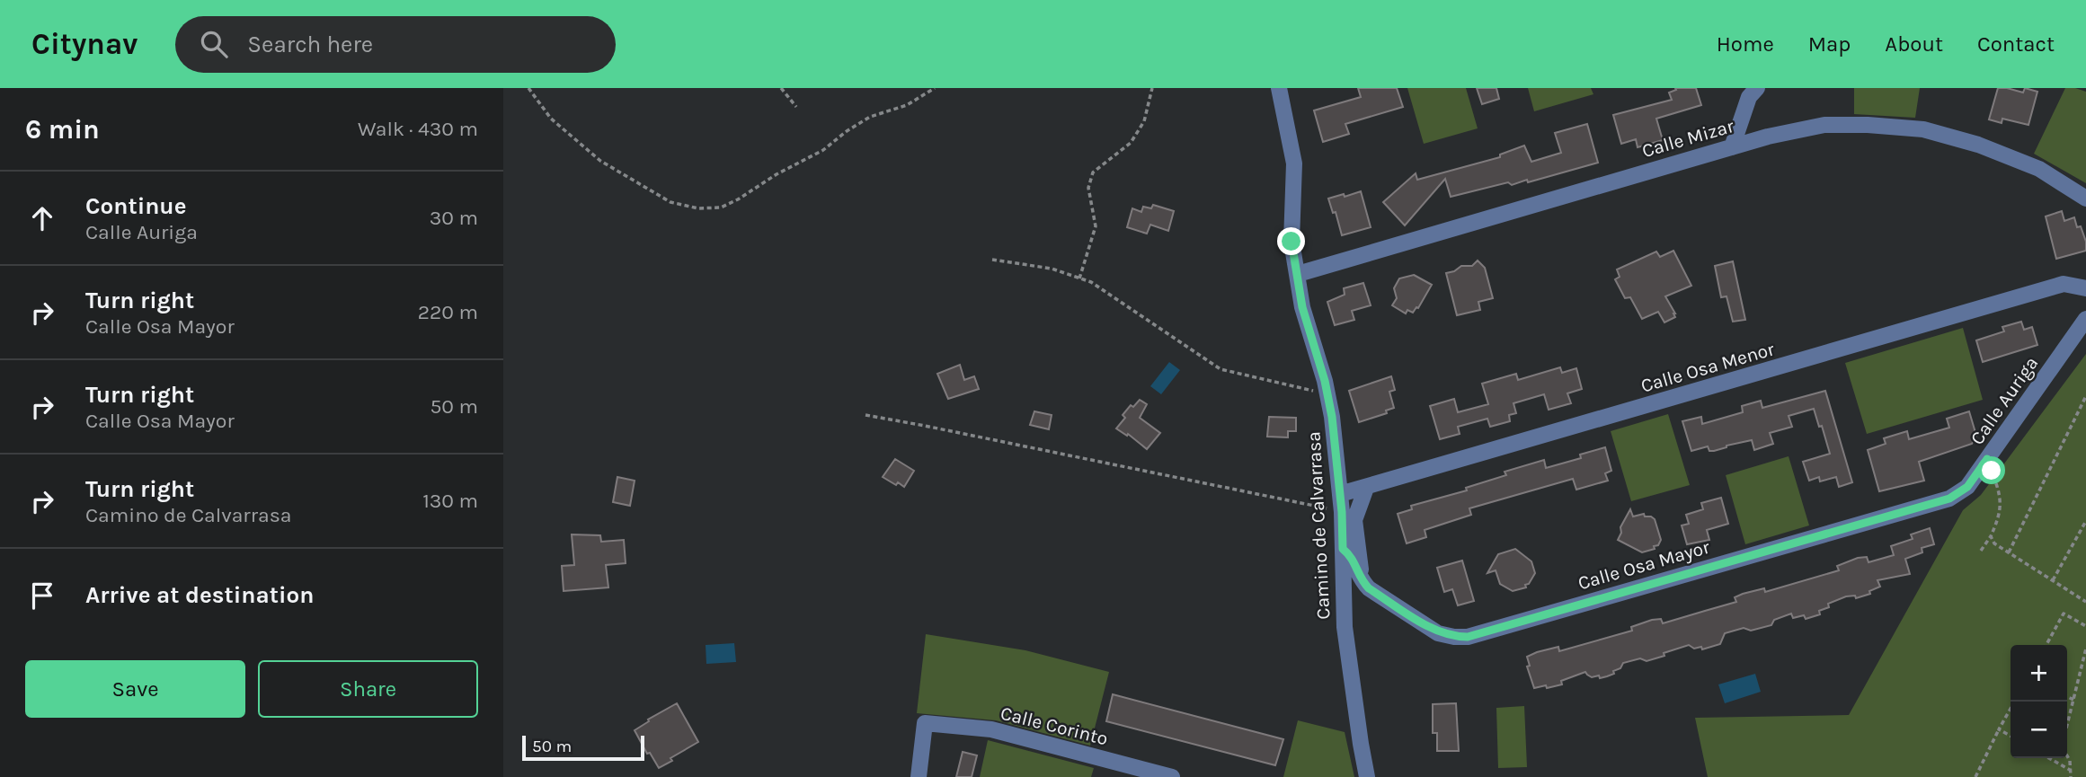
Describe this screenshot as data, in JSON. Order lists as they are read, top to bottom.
{
  "streets": {
    "street": [
      "Calle Mizar",
      "Calle Osa Menor",
      "Calle Auriga",
      "Camino de Calvarrasa",
      "Calle Osa Mayor",
      "Calle Corinto"
    ]
  },
  "crossings": [
    ["Calle Mizar", "Camino de Calvarrasa"],
    ["Calle Osa Menor", "Camino de Calvarrasa"],
    ["Calle Auriga", "Calle Osa Mayor"],
    ["Camino de Calvarrasa", "Calle Osa Mayor"]
  ],
  "scale_bar": "50 m",
  "page": {
    "header": "Citynav",
    "search": "Search here",
    "nav": [
      "Home",
      "Map",
      "About",
      "Contact"
    ],
    "heading": ["6 min", "Walk · 430 m"],
    "list": [
      ["Continue", "Calle Auriga", "30 m"],
      ["Turn right", "Calle Osa Mayor", "220 m"],
      ["Turn right", "Calle Osa Mayor", "50 m"],
      ["Turn right", "Camino de Calvarrasa", "130 m"],
      "Arrive at destination"
    ],
    "buttons": ["Save", "Share"],
    "map_buttons": ["+", "−"],
    "scale": "50 m"
  }
}
